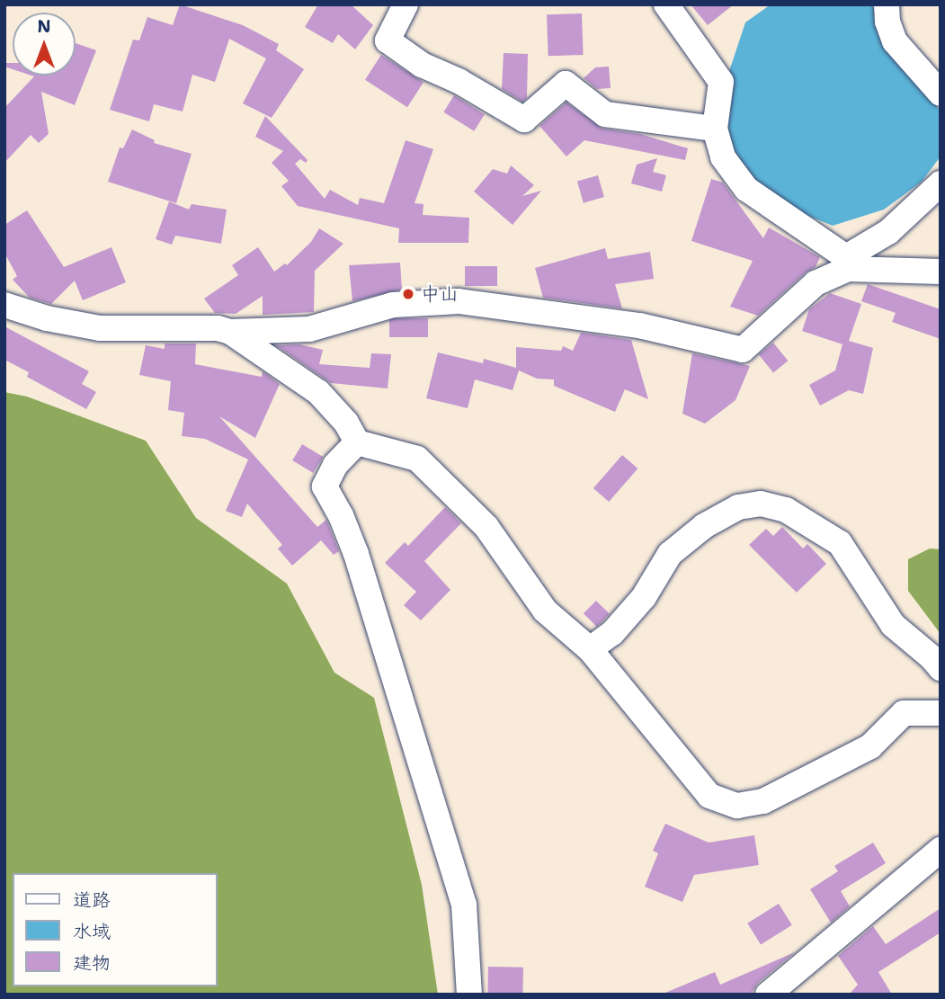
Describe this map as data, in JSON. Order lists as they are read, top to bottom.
{
  "places": ["中山"],
  "legend": ["道路", "水域", "建物"],
  "north": "top"
}
